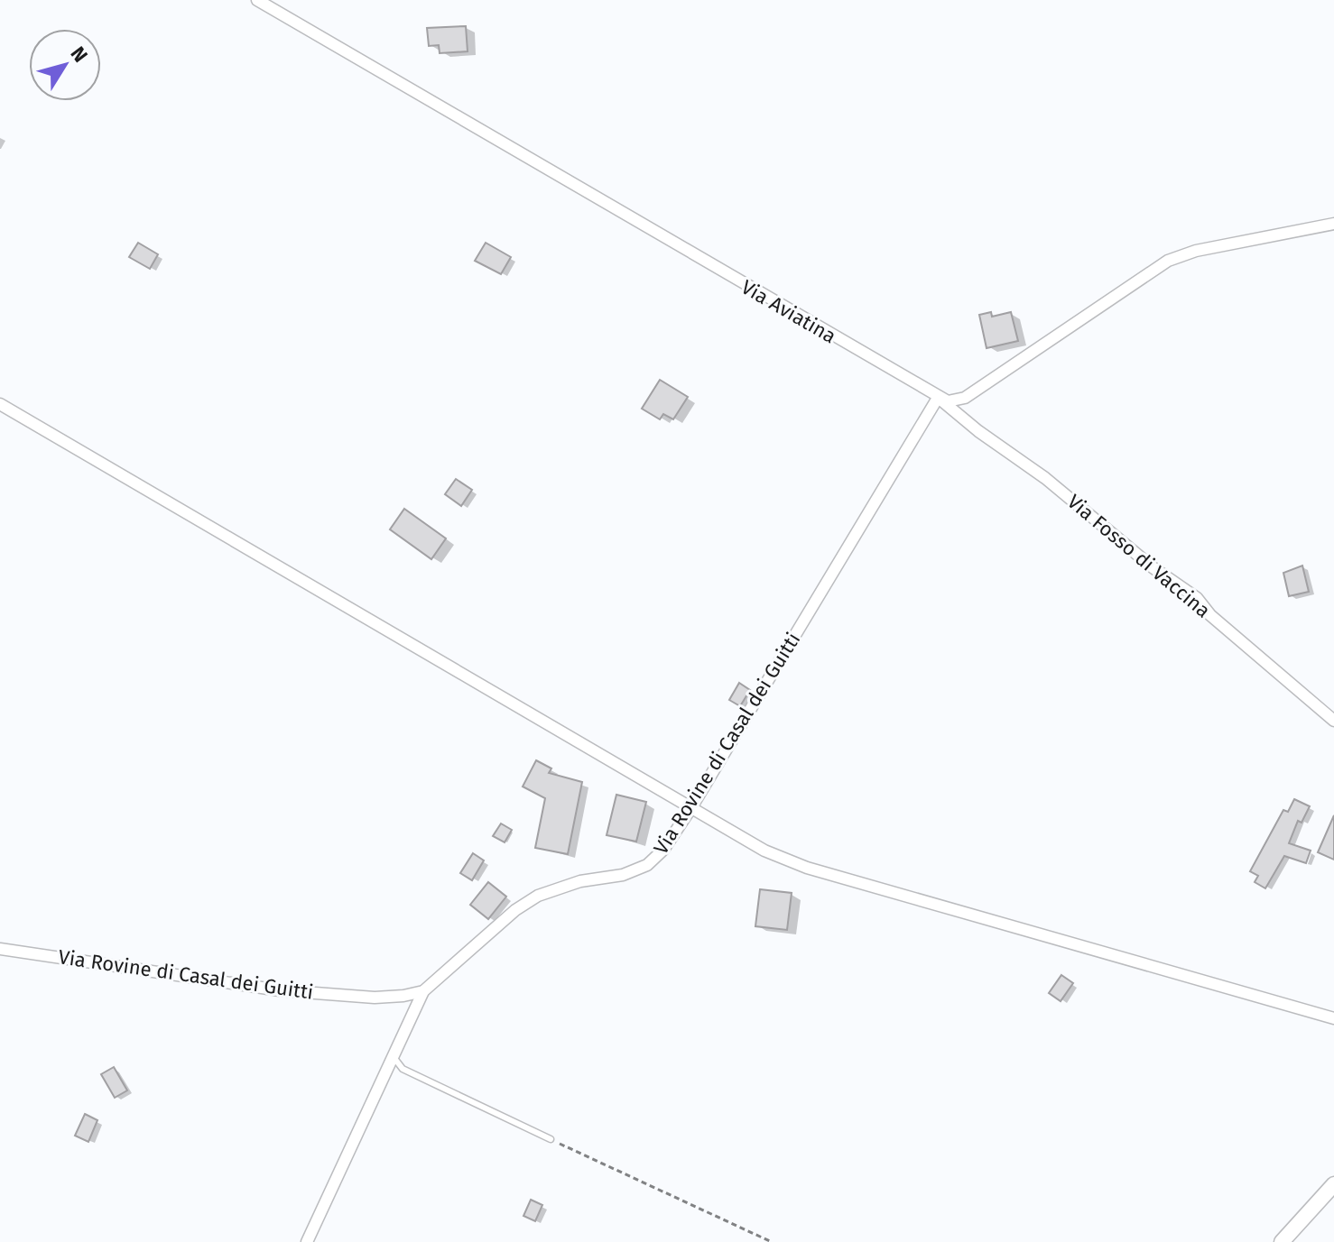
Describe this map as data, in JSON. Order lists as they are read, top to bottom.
{
  "streets": {
    "street": ["Via Aviatina", "Via Fosso di Vaccina", "Via Rovine di Casal dei Guitti"]
  },
  "crossings": [
    ["Via Aviatina", "Via Fosso di Vaccina"],
    ["Via Aviatina", "Via Rovine di Casal dei Guitti"],
    ["Via Fosso di Vaccina", "Via Rovine di Casal dei Guitti"]
  ],
  "north": "top right"
}
